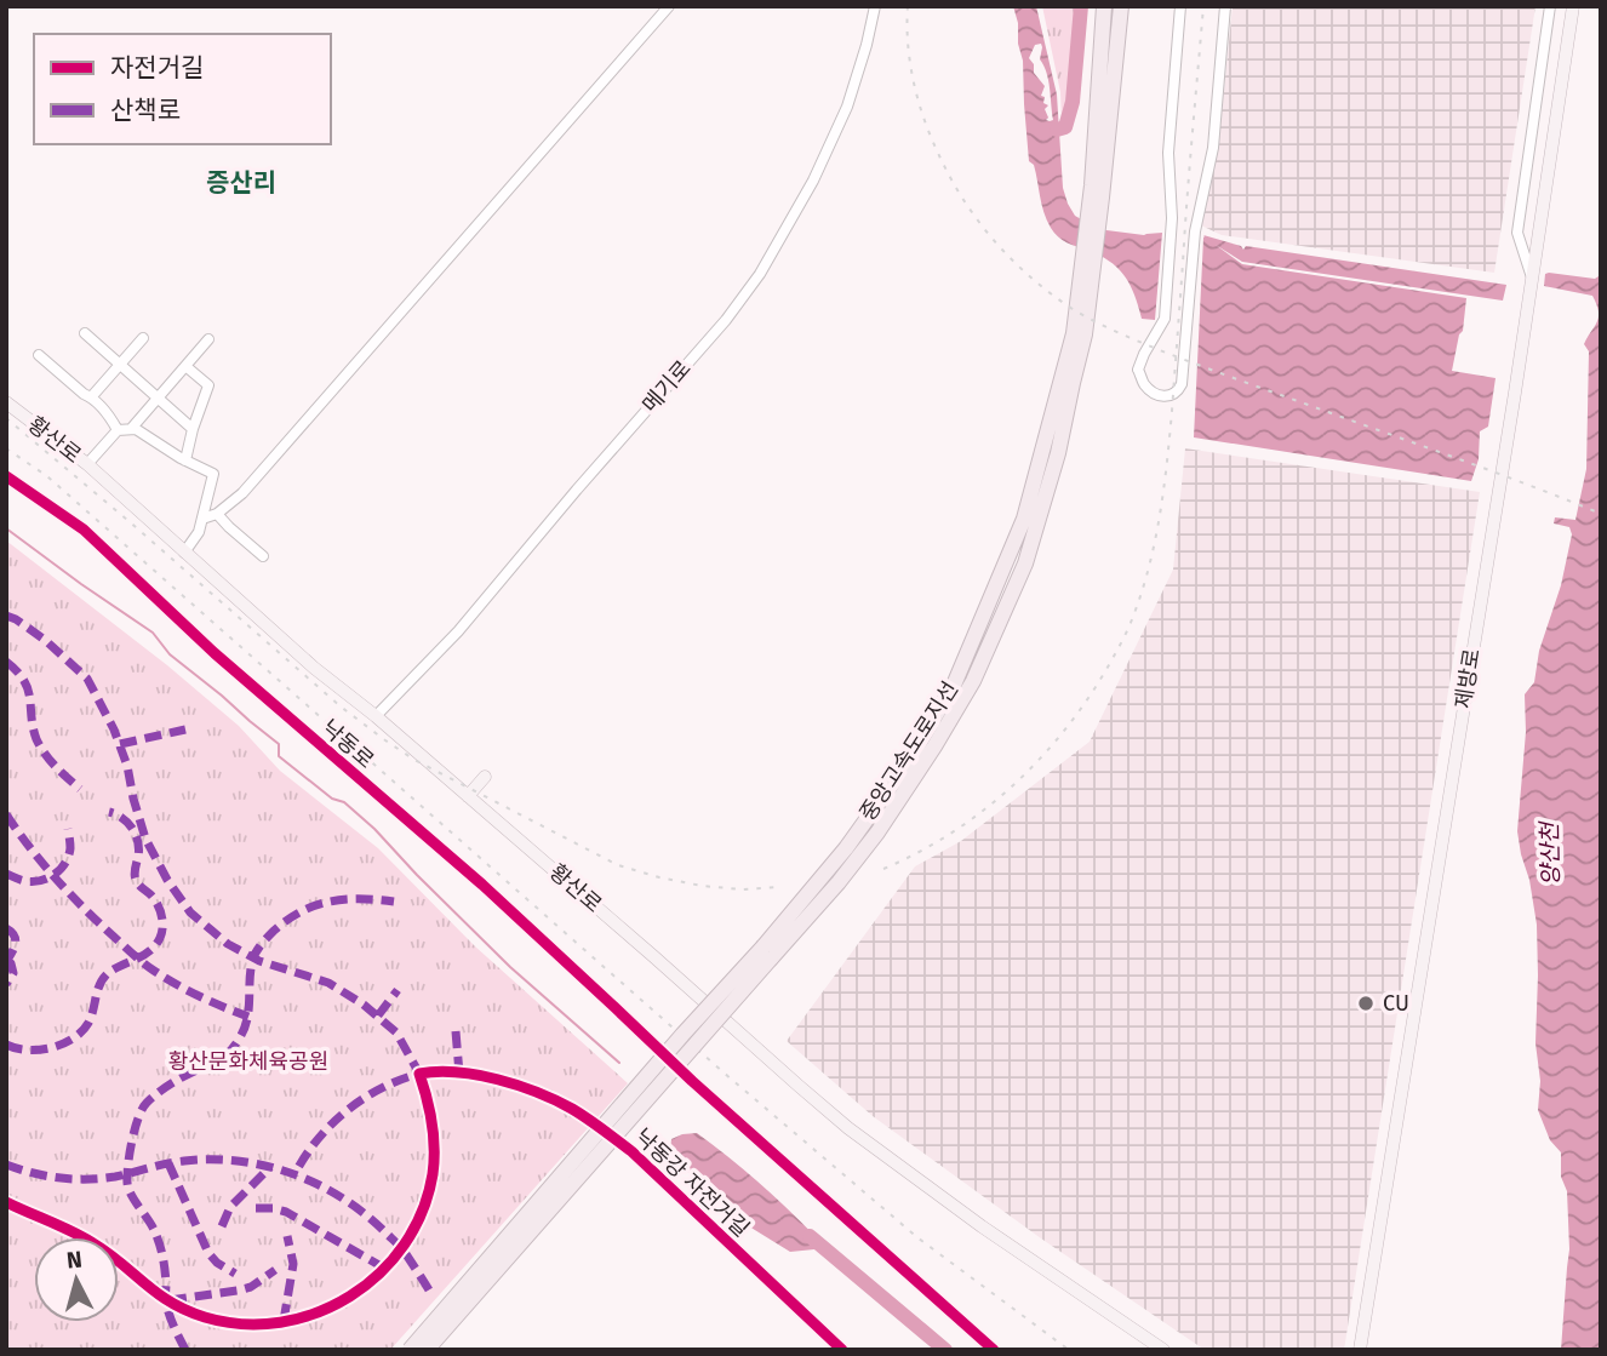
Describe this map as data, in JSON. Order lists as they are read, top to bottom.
{
  "streets": {
    "highway": ["중앙고속도로지선"],
    "main road": ["황산로", "제방로"],
    "street": ["메기로", "낙동로"],
    "cycle path": ["낙동강 자전거길"]
  },
  "crossings": [
    ["메기로", "황산로"]
  ],
  "districts": ["증산리"],
  "water": ["양산천"],
  "parks": ["황산문화체육공원"],
  "places": ["CU"],
  "legend": ["자전거길", "산책로"],
  "north": "top"
}
